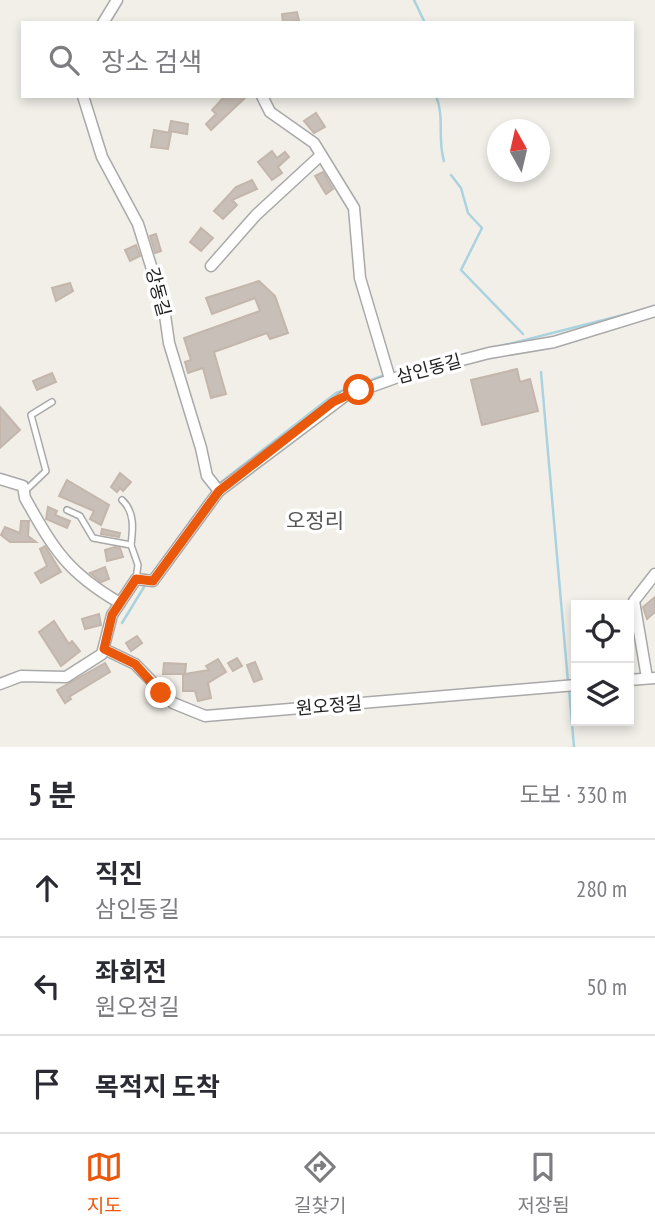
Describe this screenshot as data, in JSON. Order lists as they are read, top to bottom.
{
  "streets": {
    "street": ["강동길", "삼인동길", "원오정길"]
  },
  "crossings": [
    ["강동길", "삼인동길"]
  ],
  "districts": ["오정리"],
  "north": "top",
  "page": {
    "search": "장소 검색",
    "heading": ["5 분", "도보 · 330 m"],
    "list": [
      ["직진", "삼인동길", "280 m"],
      ["좌회전", "원오정길", "50 m"],
      "목적지 도착"
    ],
    "nav": ["지도", "길찾기", "저장됨"]
  }
}
